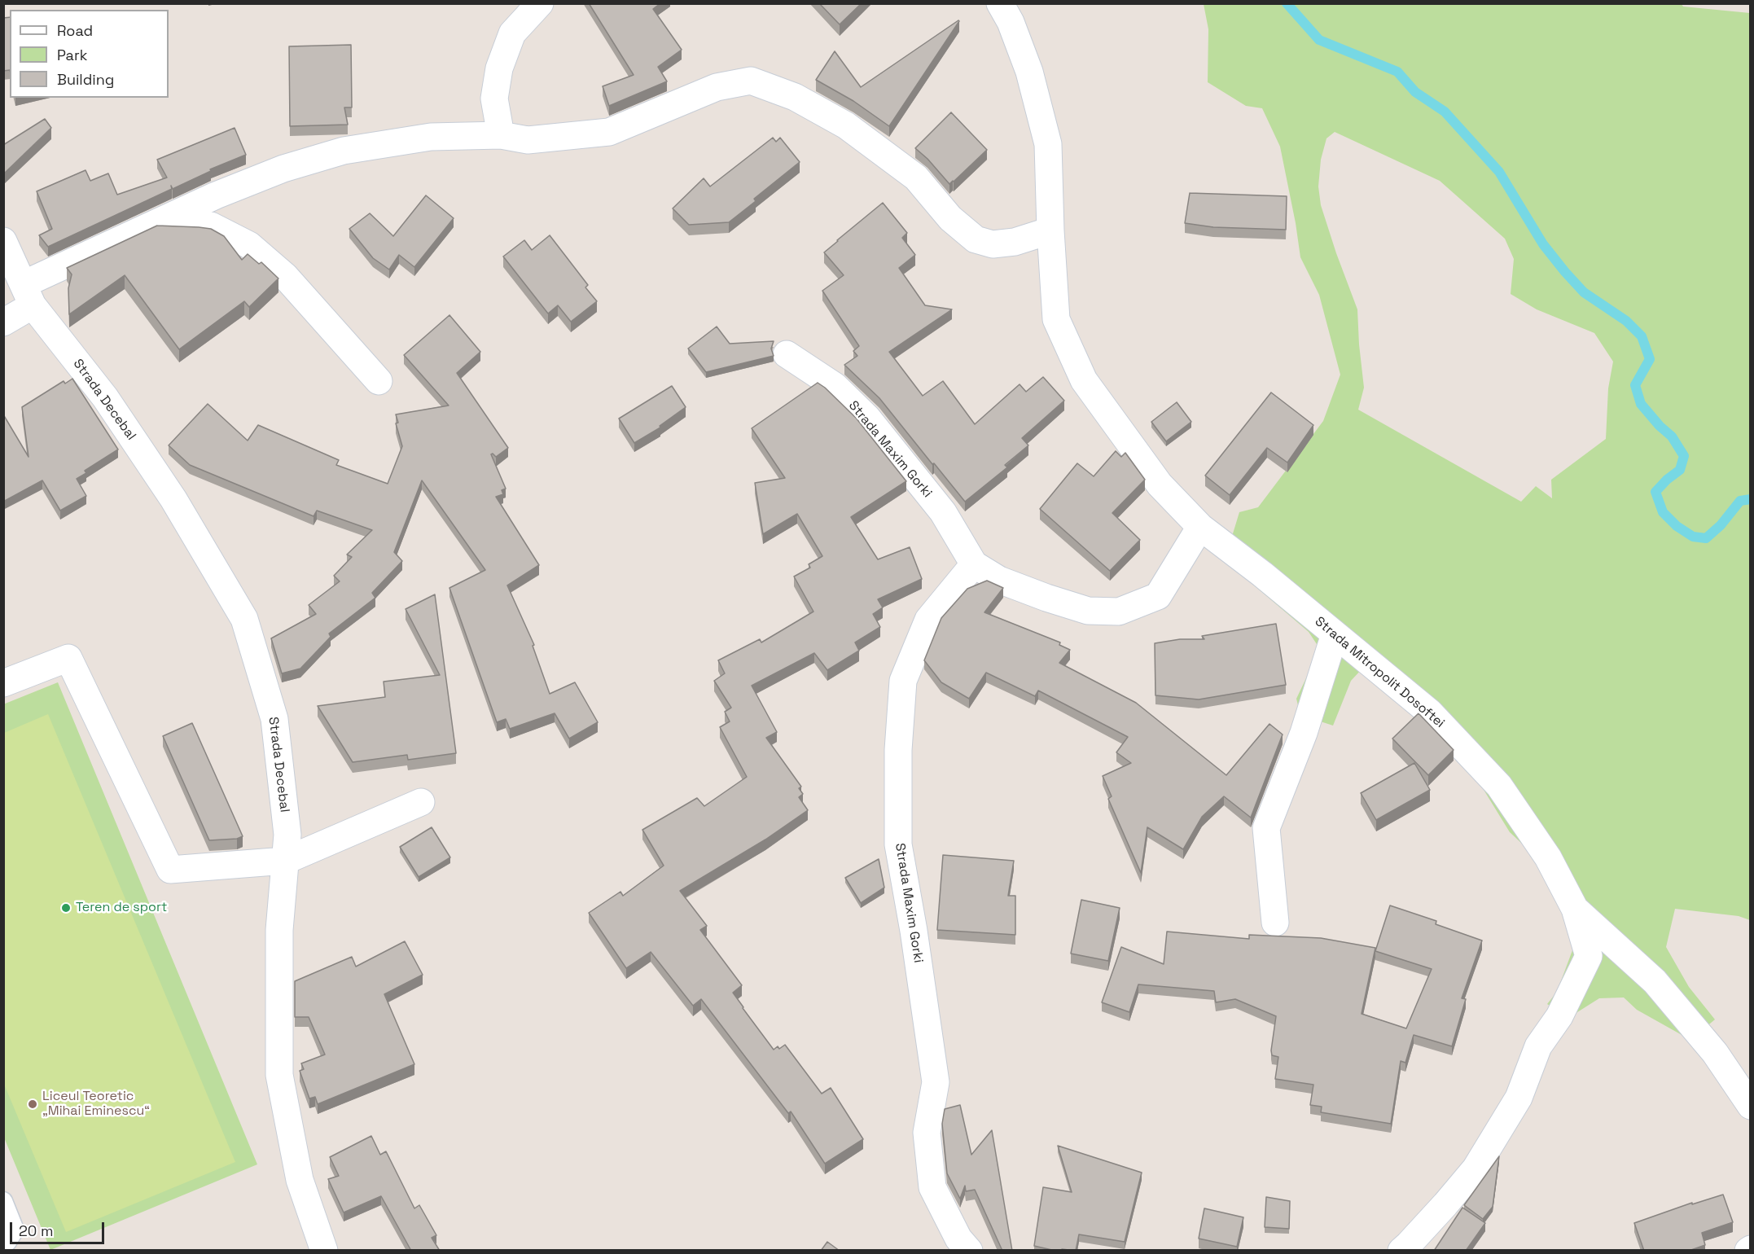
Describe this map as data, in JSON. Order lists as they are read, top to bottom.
{
  "streets": {
    "street": ["Strada Decebal", "Strada Maxim Gorki", "Strada Mitropolit Dosoftei"]
  },
  "crossings": [
    ["Strada Maxim Gorki", "Strada Mitropolit Dosoftei"]
  ],
  "places": ["Teren de sport", "Liceul Teoretic „Mihai Eminescu“"],
  "legend": ["Road", "Park", "Building"],
  "scale_bar": "20 m"
}
